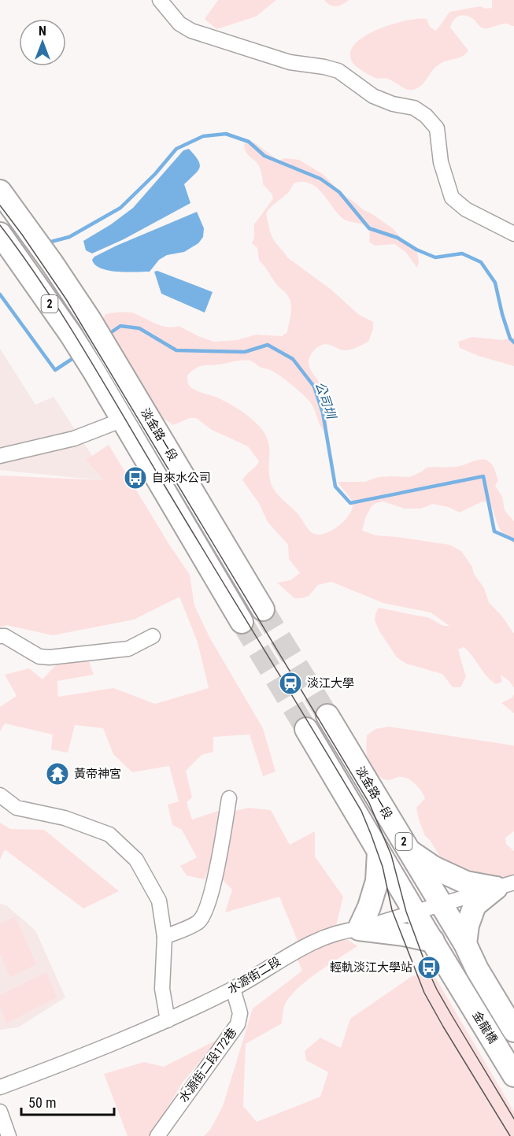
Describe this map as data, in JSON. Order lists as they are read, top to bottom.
{
  "streets": {
    "main road": ["2", "淡金路一段", "金龍橋"],
    "street": ["水源街二段", "水源街二段172巷"]
  },
  "crossings": [
    ["2", "水源街二段"],
    ["2", "金龍橋"],
    ["淡金路一段", "水源街二段"],
    ["淡金路一段", "金龍橋"],
    ["水源街二段", "水源街二段172巷"]
  ],
  "water": ["公司圳"],
  "places": {
    "bus stop": ["自來水公司", "輕軌淡江大學站"],
    "station": ["淡江大學"],
    "temple": ["黃帝神宮"]
  },
  "scale_bar": "50 m",
  "north": "top"
}
